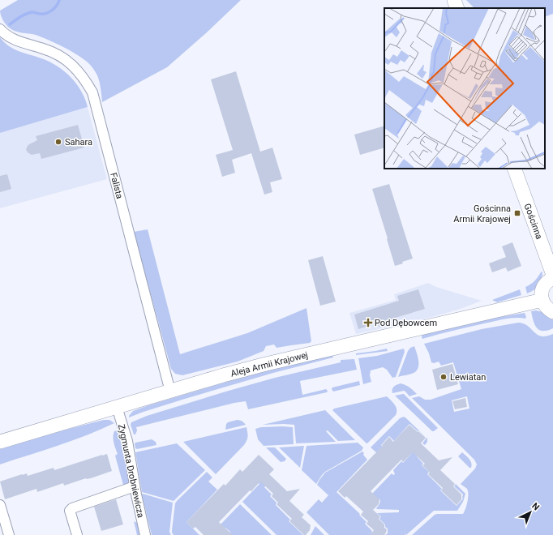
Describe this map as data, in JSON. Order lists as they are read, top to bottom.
{
  "streets": {
    "street": [
      "Falista",
      "Gościnna",
      "Aleja Armii Krajowej",
      "Zygmunta Drobniewicza"
    ]
  },
  "crossings": [
    ["Falista", "Aleja Armii Krajowej"],
    ["Aleja Armii Krajowej", "Zygmunta Drobniewicza"]
  ],
  "places": {
    "other": ["Sahara", "Lewiatan"],
    "transit": ["Gościnna Armii Krajowej"],
    "health": ["Pod Dębowcem"]
  },
  "north": "top right"
}
